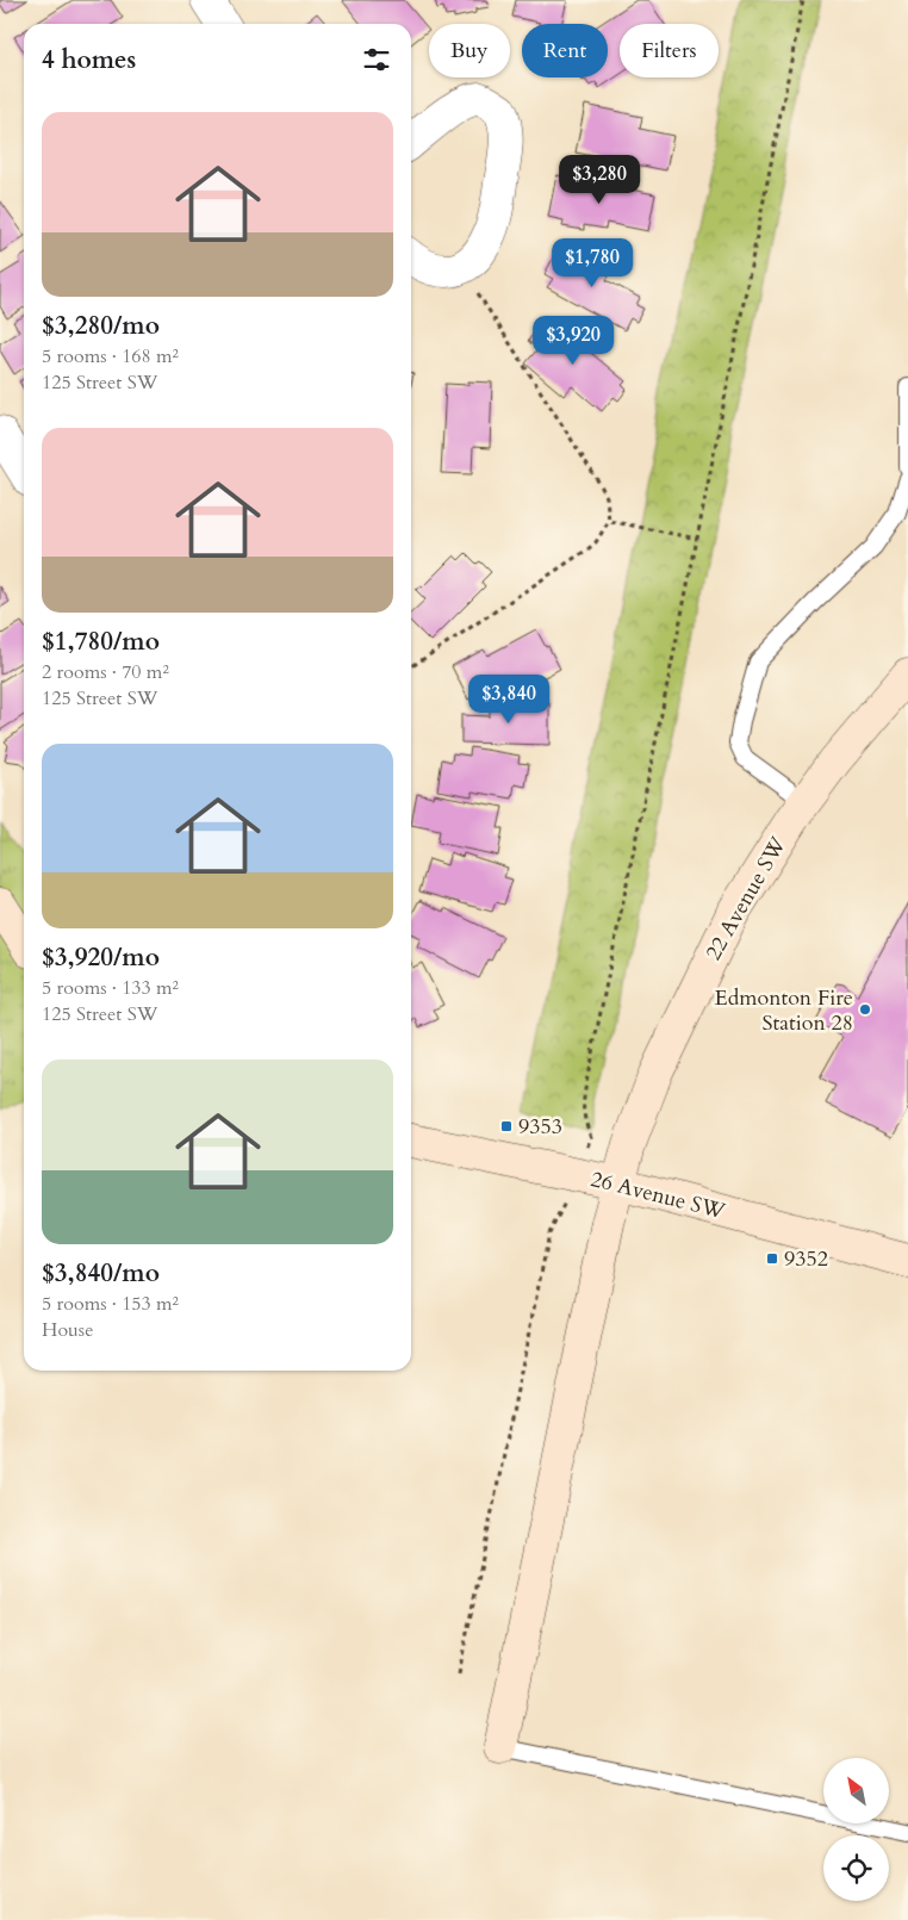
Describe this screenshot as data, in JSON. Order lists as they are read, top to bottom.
{
  "streets": {
    "street": ["22 Avenue SW", "26 Avenue SW"]
  },
  "crossings": [
    ["22 Avenue SW", "26 Avenue SW"]
  ],
  "places": {
    "other": ["Edmonton Fire Station 28"],
    "transit": ["9353", "9352"]
  },
  "north": "top left",
  "page": {
    "chip": ["Buy", "Rent", "Filters"],
    "heading": "4 homes",
    "list": [
      {
        "name": "$3,280/mo",
        "note": "5 rooms · 168 m² · 125 Street SW"
      },
      {
        "name": "$1,780/mo",
        "note": "2 rooms · 70 m² · 125 Street SW"
      },
      {
        "name": "$3,920/mo",
        "note": "5 rooms · 133 m² · 125 Street SW"
      },
      {
        "name": "$3,840/mo",
        "note": "5 rooms · 153 m² · House"
      }
    ],
    "price": [
      "$3,280",
      "$1,780",
      "$3,920",
      "$3,840"
    ]
  }
}
